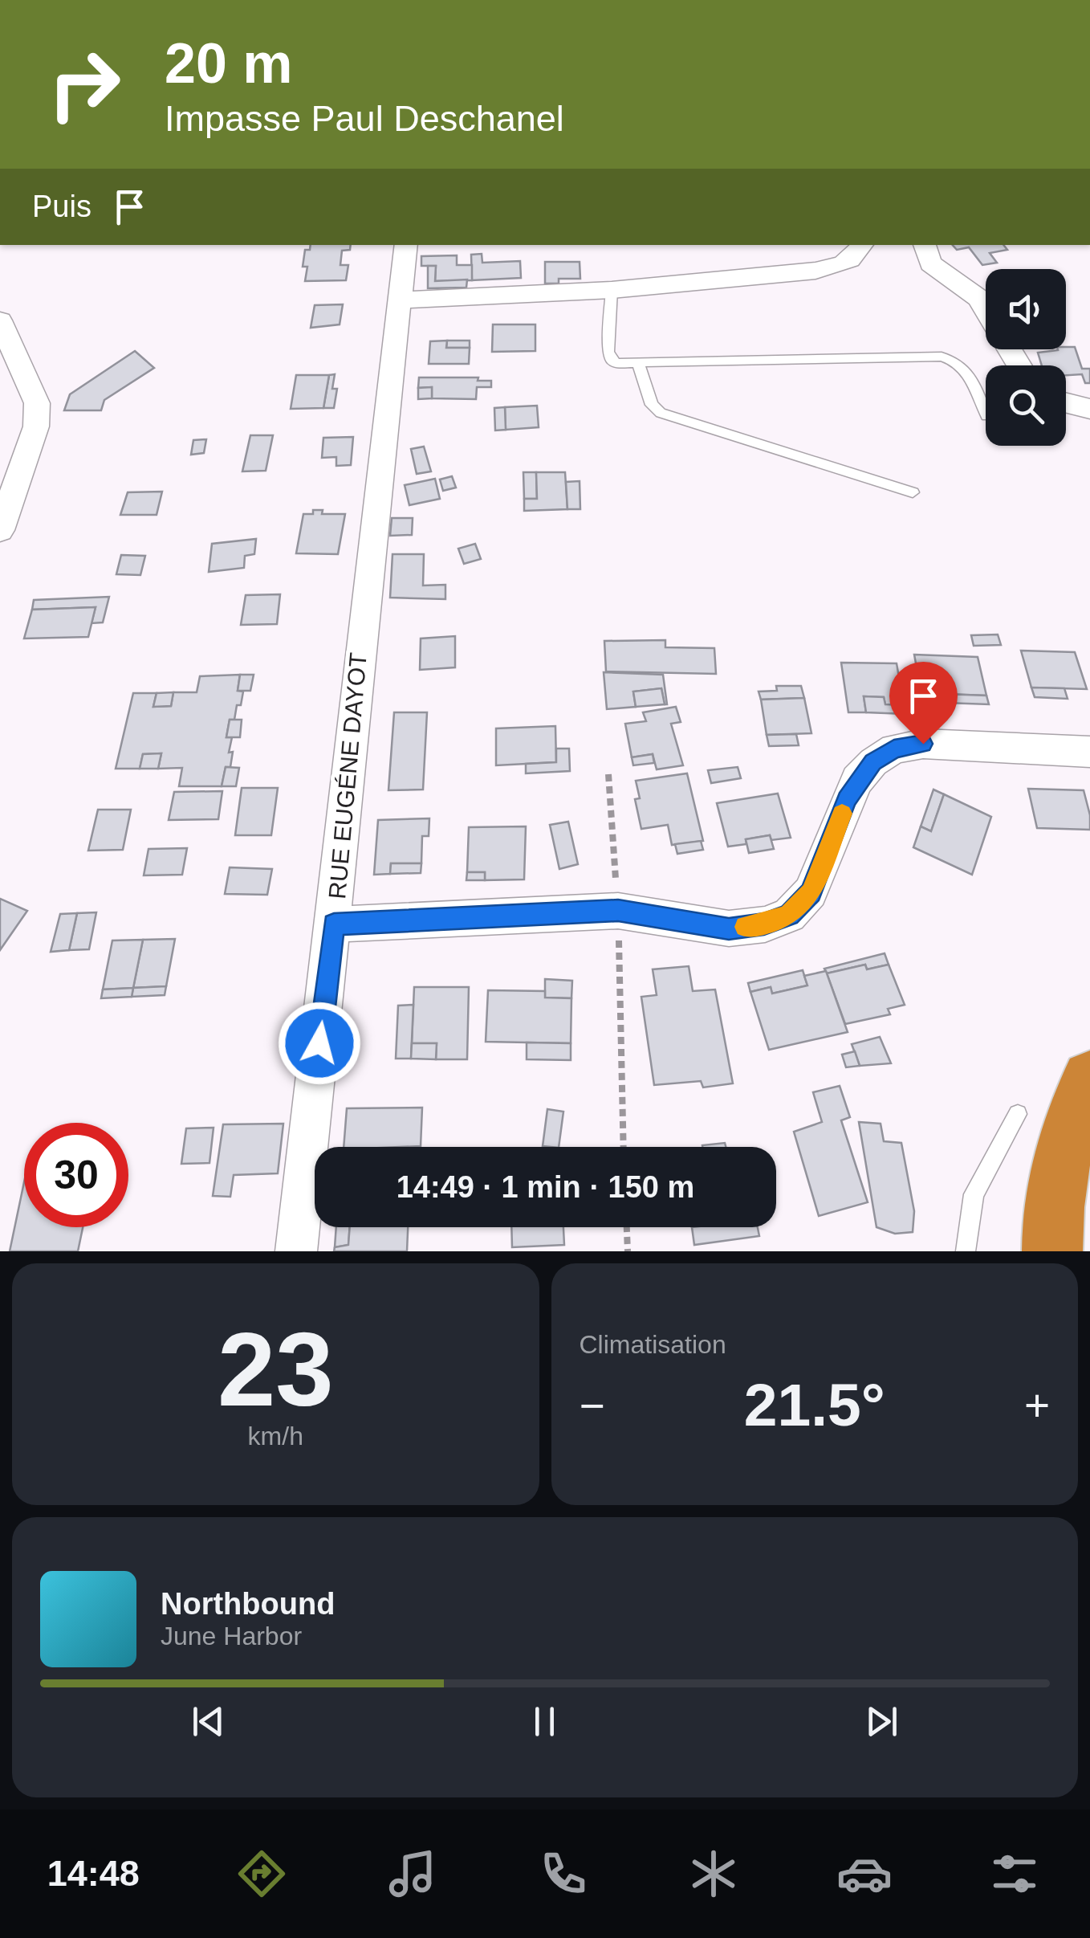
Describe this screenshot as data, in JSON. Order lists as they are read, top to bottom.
{
  "streets": {
    "street": ["RUE EUGÉNE DAYOT"]
  },
  "page": {
    "turn": ["20 m", "Impasse Paul Deschanel"],
    "then": "Puis",
    "limit": "30",
    "trip": "14:49 · 1 min · 150 m",
    "tile": [
      ["23", "km/h"],
      "Climatisation"
    ],
    "heat": ["−", "21.5°", "+"],
    "song": ["Northbound", "June Harbor"],
    "tabs": "14:48"
  }
}
